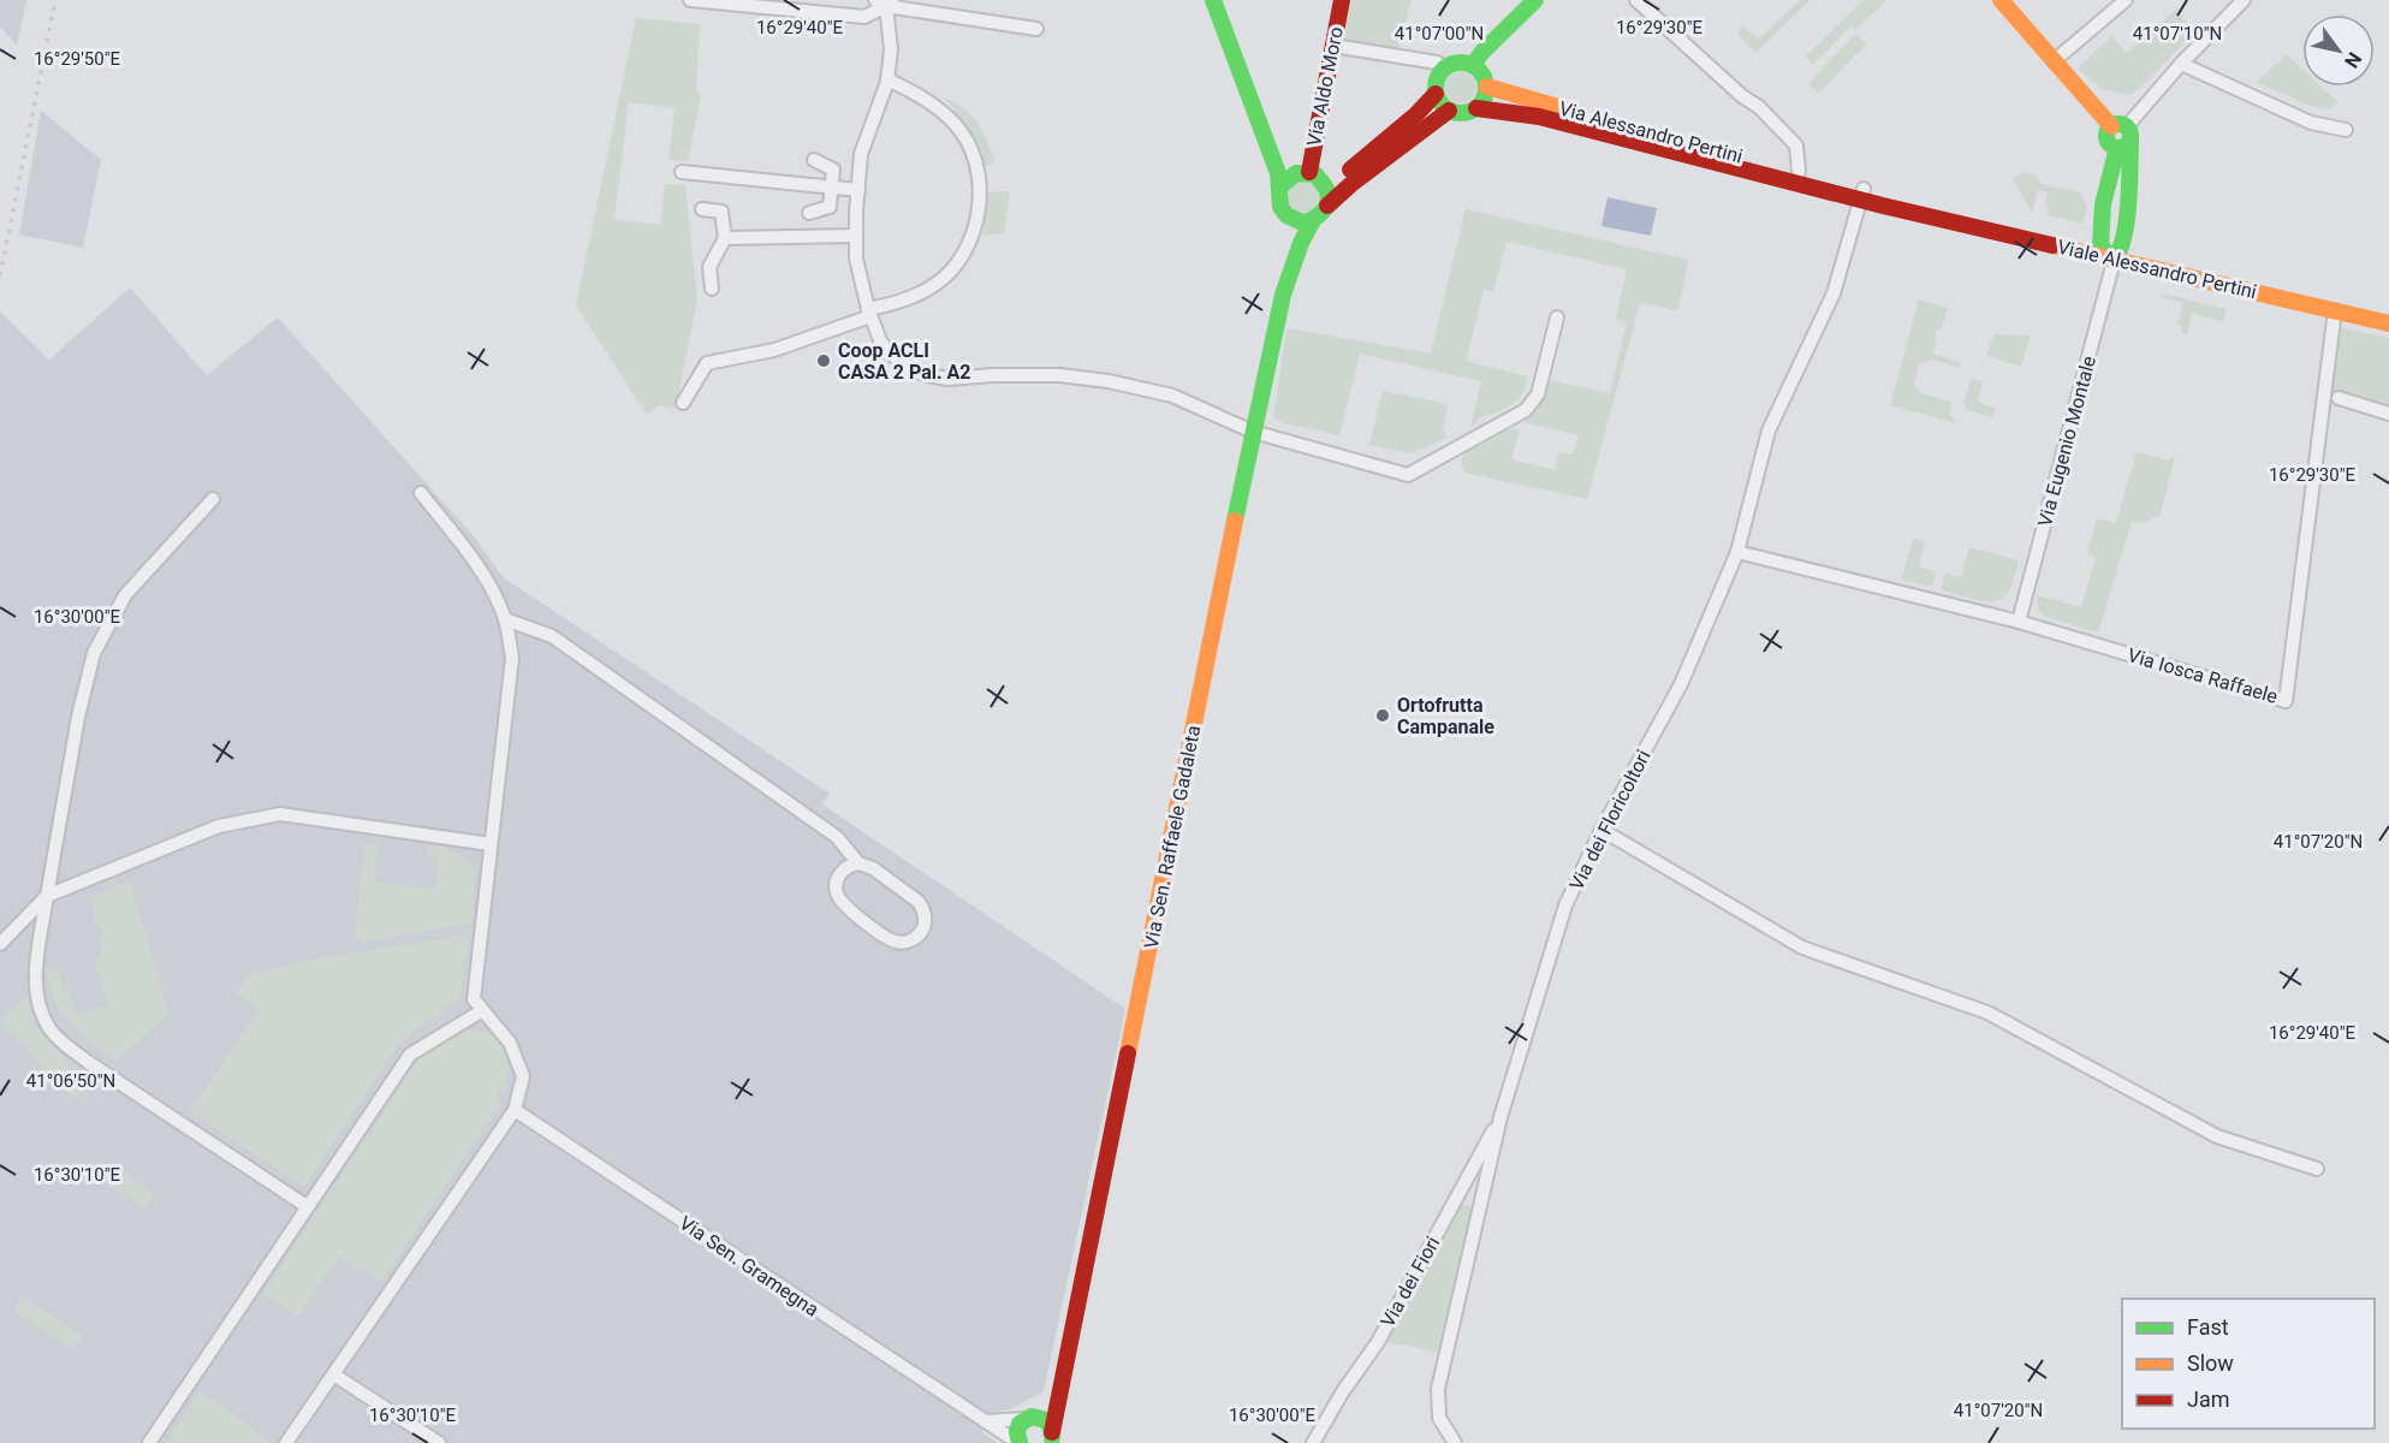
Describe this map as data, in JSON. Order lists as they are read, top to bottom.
{
  "streets": {
    "main road": [
      "Via Aldo Moro",
      "Via Alessandro Pertini",
      "Viale Alessandro Pertini",
      "Via Sen. Raffaele Gadaleta"
    ],
    "street": [
      "Via Eugenio Montale",
      "Via Iosca Raffaele",
      "Via dei Floricoltori",
      "Via Sen. Gramegna",
      "Via dei Fiori"
    ]
  },
  "crossings": [
    ["Via Aldo Moro", "Via Sen. Raffaele Gadaleta"],
    ["Viale Alessandro Pertini", "Via Eugenio Montale"],
    ["Viale Alessandro Pertini", "Via Iosca Raffaele"],
    ["Via Eugenio Montale", "Via Iosca Raffaele"],
    ["Via Iosca Raffaele", "Via dei Floricoltori"],
    ["Via dei Floricoltori", "Via dei Fiori"]
  ],
  "places": ["Coop ACLI CASA 2 Pal. A2", "Ortofrutta Campanale"],
  "legend": ["Fast", "Slow", "Jam"],
  "north": "bottom right",
  "coordinates": [
    "16°29'40\"E",
    "16°29'30\"E",
    "41°07'00\"N",
    "41°07'10\"N",
    "16°29'50\"E",
    "16°30'00\"E",
    "41°07'20\"N",
    "41°06'50\"N",
    "16°30'10\"E"
  ]
}
